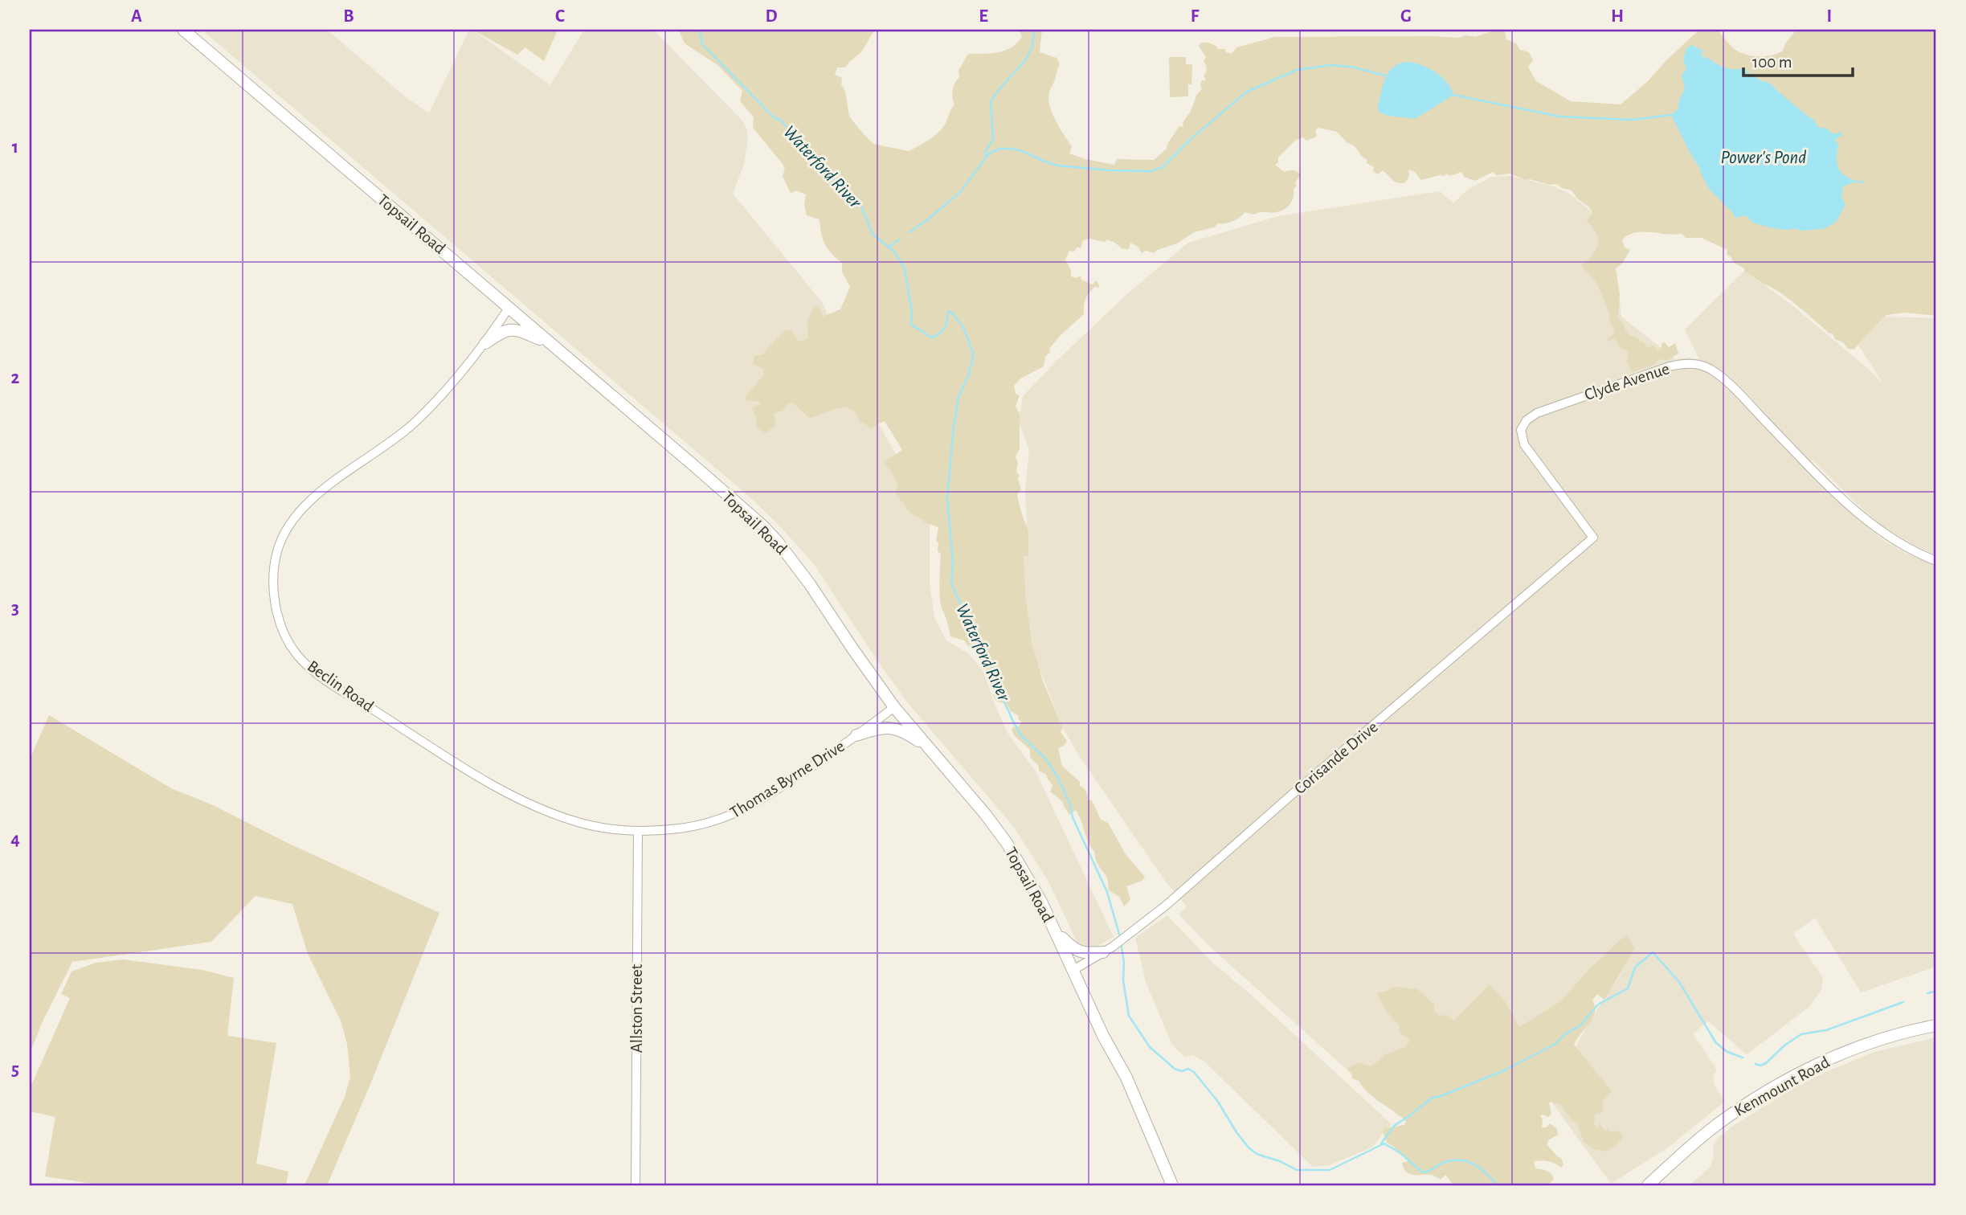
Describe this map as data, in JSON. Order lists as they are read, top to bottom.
{
  "streets": {
    "main road": ["Topsail Road", "Kenmount Road"],
    "street": [
      "Clyde Avenue",
      "Beclin Road",
      "Corisande Drive",
      "Thomas Byrne Drive",
      "Allston Street"
    ]
  },
  "crossings": [
    ["Topsail Road", "Beclin Road"],
    ["Topsail Road", "Corisande Drive"],
    ["Topsail Road", "Thomas Byrne Drive"],
    ["Clyde Avenue", "Corisande Drive"],
    ["Beclin Road", "Thomas Byrne Drive"],
    ["Beclin Road", "Allston Street"],
    ["Thomas Byrne Drive", "Allston Street"]
  ],
  "water": ["Power's Pond", "Waterford River"],
  "scale_bar": "100 m",
  "grid": {
    "columns": [
      "A",
      "B",
      "C",
      "D",
      "E",
      "F",
      "G",
      "H",
      "I"
    ],
    "rows": [
      "1",
      "2",
      "3",
      "4",
      "5"
    ]
  }
}
